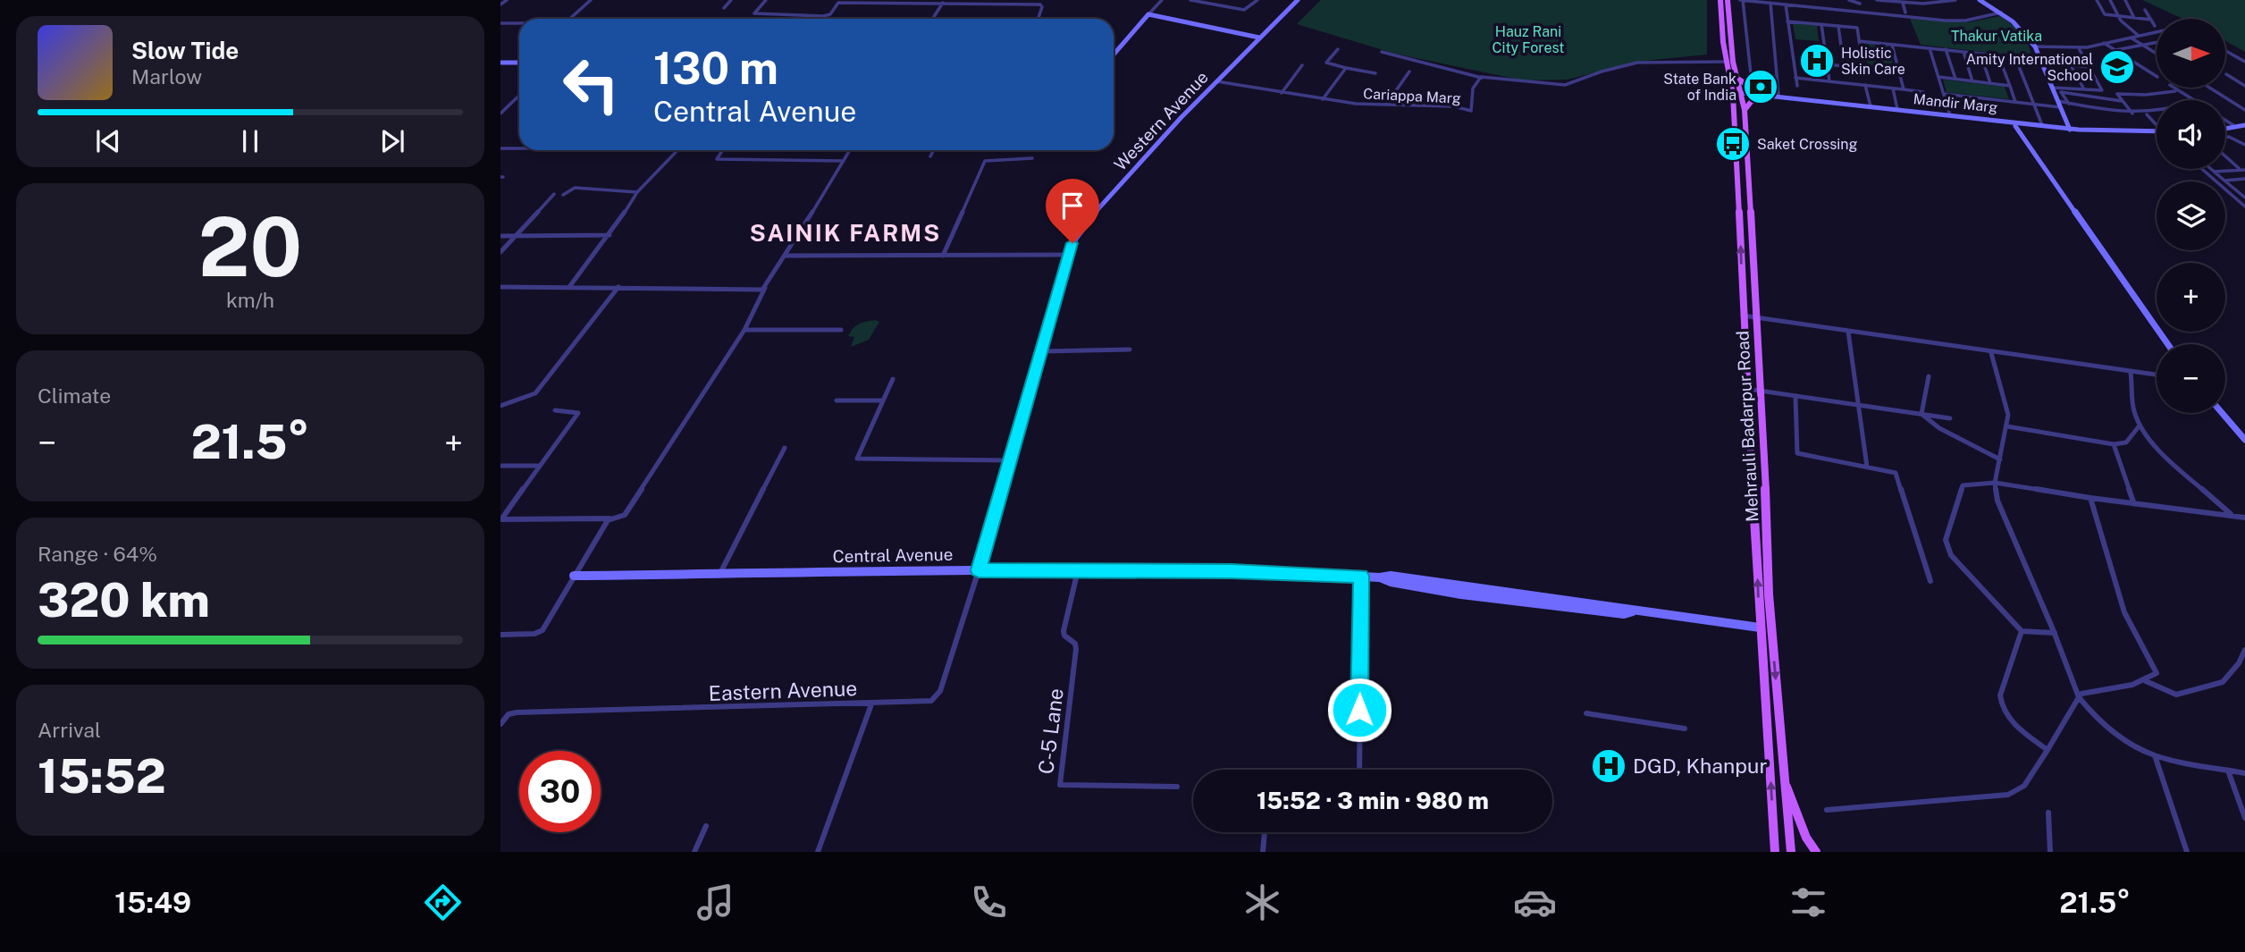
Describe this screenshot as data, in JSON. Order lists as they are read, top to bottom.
{
  "streets": {
    "main road": ["Mehrauli Badarpur Road"],
    "street": [
      "Cariappa Marg",
      "Mandir Marg",
      "Western Avenue",
      "Central Avenue",
      "Eastern Avenue",
      "C-5 Lane"
    ]
  },
  "crossings": [
    ["Cariappa Marg", "Western Avenue"],
    ["Cariappa Marg", "Mehrauli Badarpur Road"],
    ["Mandir Marg", "Mehrauli Badarpur Road"],
    ["Western Avenue", "Central Avenue"],
    ["Western Avenue", "Eastern Avenue"],
    ["Mehrauli Badarpur Road", "Central Avenue"],
    ["Central Avenue", "Eastern Avenue"],
    ["Central Avenue", "C-5 Lane"]
  ],
  "districts": ["SAINIK FARMS"],
  "parks": ["Hauz Rani City Forest", "Thakur Vatika"],
  "places": {
    "hospital": ["Holistic Skin Care", "DGD, Khanpur"],
    "school or university": ["Amity International School"],
    "bank": ["State Bank of India"],
    "bus stop": ["Saket Crossing"]
  },
  "north": "right",
  "page": {
    "map_buttons": ["+", "−"],
    "turn": ["130 m", "Central Avenue"],
    "song": ["Slow Tide", "Marlow"],
    "tile": [
      ["20", "km/h"],
      "Climate",
      ["Range · 64%", "320 km"],
      ["Arrival", "15:52"]
    ],
    "heat": ["−", "21.5°", "+"],
    "limit": "30",
    "trip": "15:52 · 3 min · 980 m",
    "tabs": ["15:49", "21.5°"]
  }
}
